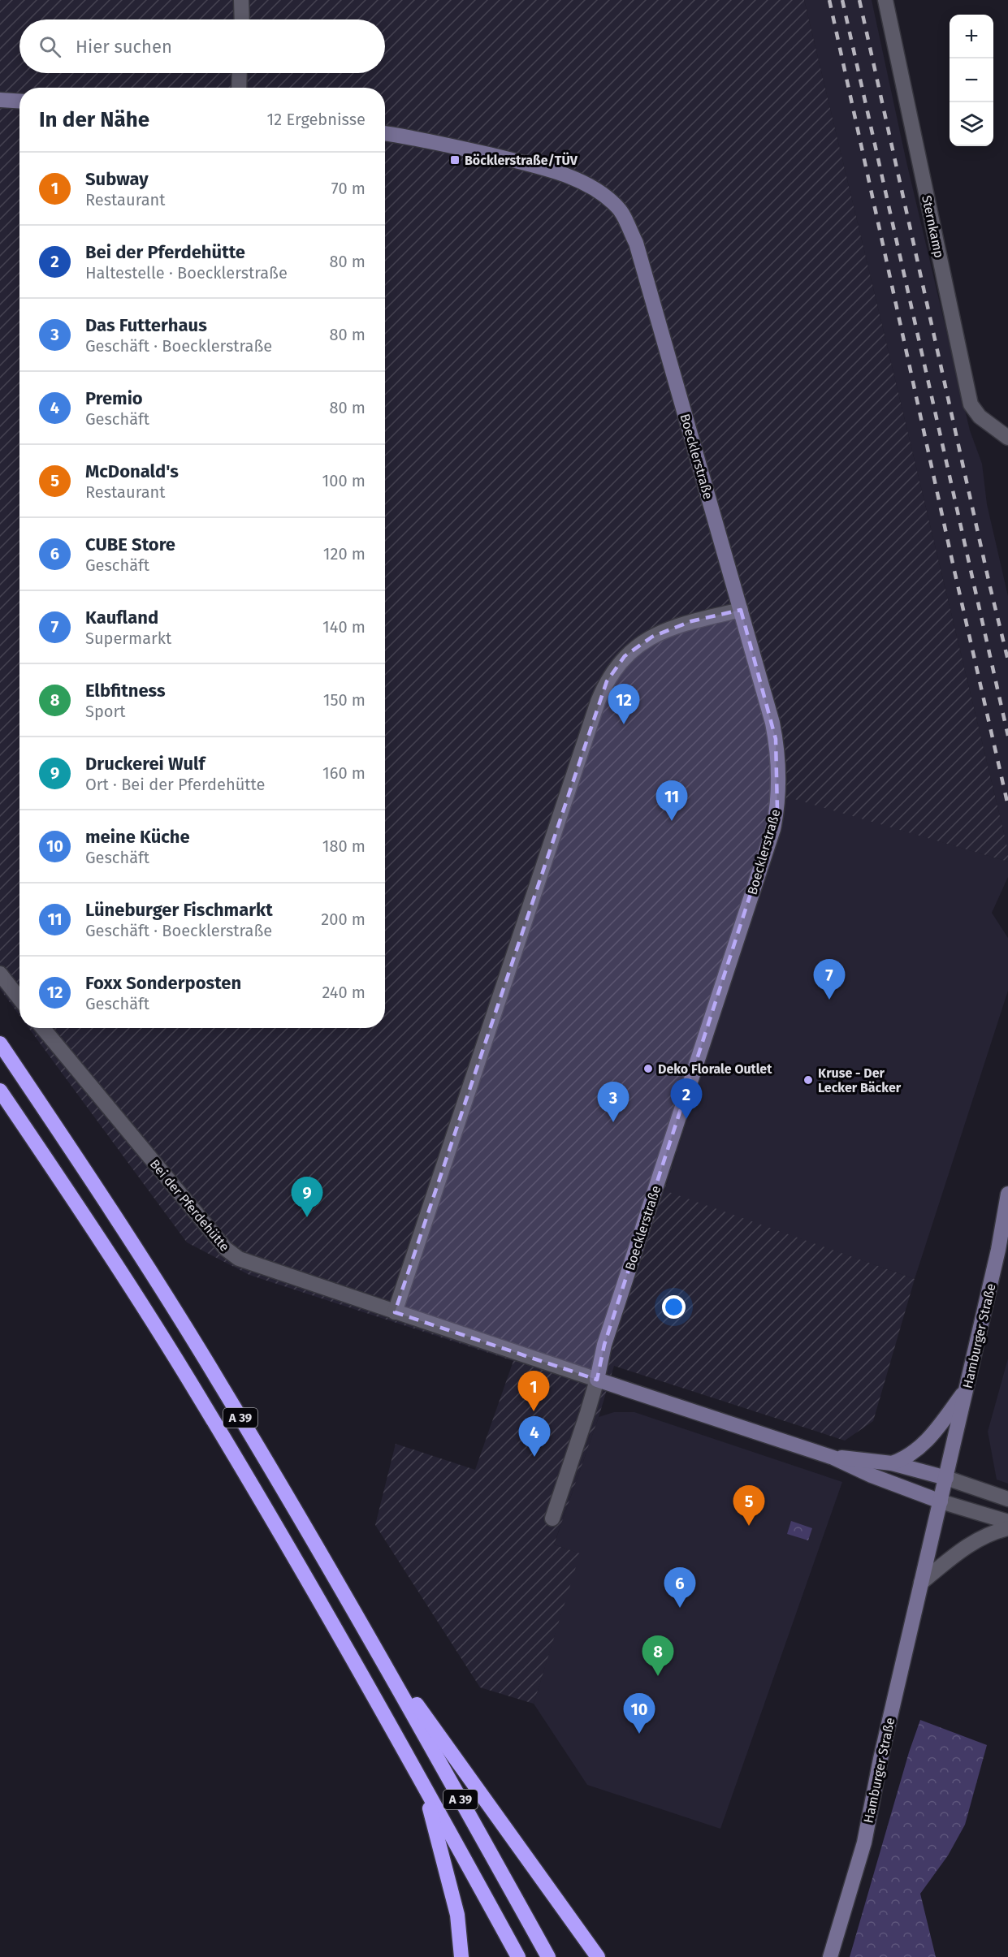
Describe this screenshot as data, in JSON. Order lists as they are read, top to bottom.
{
  "streets": {
    "highway": ["A 39"],
    "street": [
      "Sternkamp",
      "Boecklerstraße",
      "Bei der Pferdehütte",
      "Hamburger Straße"
    ]
  },
  "crossings": [
    ["Boecklerstraße", "Bei der Pferdehütte"],
    ["Bei der Pferdehütte", "Hamburger Straße"]
  ],
  "places": {
    "transit": ["Böcklerstraße/TÜV"],
    "other": ["Deko Florale Outlet", "Kruse - Der Lecker Bäcker"]
  },
  "page": {
    "map_buttons": ["+", "−"],
    "search": "Hier suchen",
    "heading": ["In der Nähe", "12 Ergebnisse"],
    "list": [
      {
        "mark": "1",
        "name": "Subway",
        "note": "Restaurant",
        "value": "70 m"
      },
      {
        "mark": "2",
        "name": "Bei der Pferdehütte",
        "note": "Haltestelle · Boecklerstraße",
        "value": "80 m"
      },
      {
        "mark": "3",
        "name": "Das Futterhaus",
        "note": "Geschäft · Boecklerstraße",
        "value": "80 m"
      },
      {
        "mark": "4",
        "name": "Premio",
        "note": "Geschäft",
        "value": "80 m"
      },
      {
        "mark": "5",
        "name": "McDonald's",
        "note": "Restaurant",
        "value": "100 m"
      },
      {
        "mark": "6",
        "name": "CUBE Store",
        "note": "Geschäft",
        "value": "120 m"
      },
      {
        "mark": "7",
        "name": "Kaufland",
        "note": "Supermarkt",
        "value": "140 m"
      },
      {
        "mark": "8",
        "name": "Elbfitness",
        "note": "Sport",
        "value": "150 m"
      },
      {
        "mark": "9",
        "name": "Druckerei Wulf",
        "note": "Ort · Bei der Pferdehütte",
        "value": "160 m"
      },
      {
        "mark": "10",
        "name": "meine Küche",
        "note": "Geschäft",
        "value": "180 m"
      },
      {
        "mark": "11",
        "name": "Lüneburger Fischmarkt",
        "note": "Geschäft · Boecklerstraße",
        "value": "200 m"
      },
      {
        "mark": "12",
        "name": "Foxx Sonderposten",
        "note": "Geschäft",
        "value": "240 m"
      }
    ],
    "pins": [
      "12",
      "11",
      "7",
      "2",
      "3",
      "9",
      "1",
      "4",
      "5",
      "6",
      "8",
      "10"
    ]
  }
}
